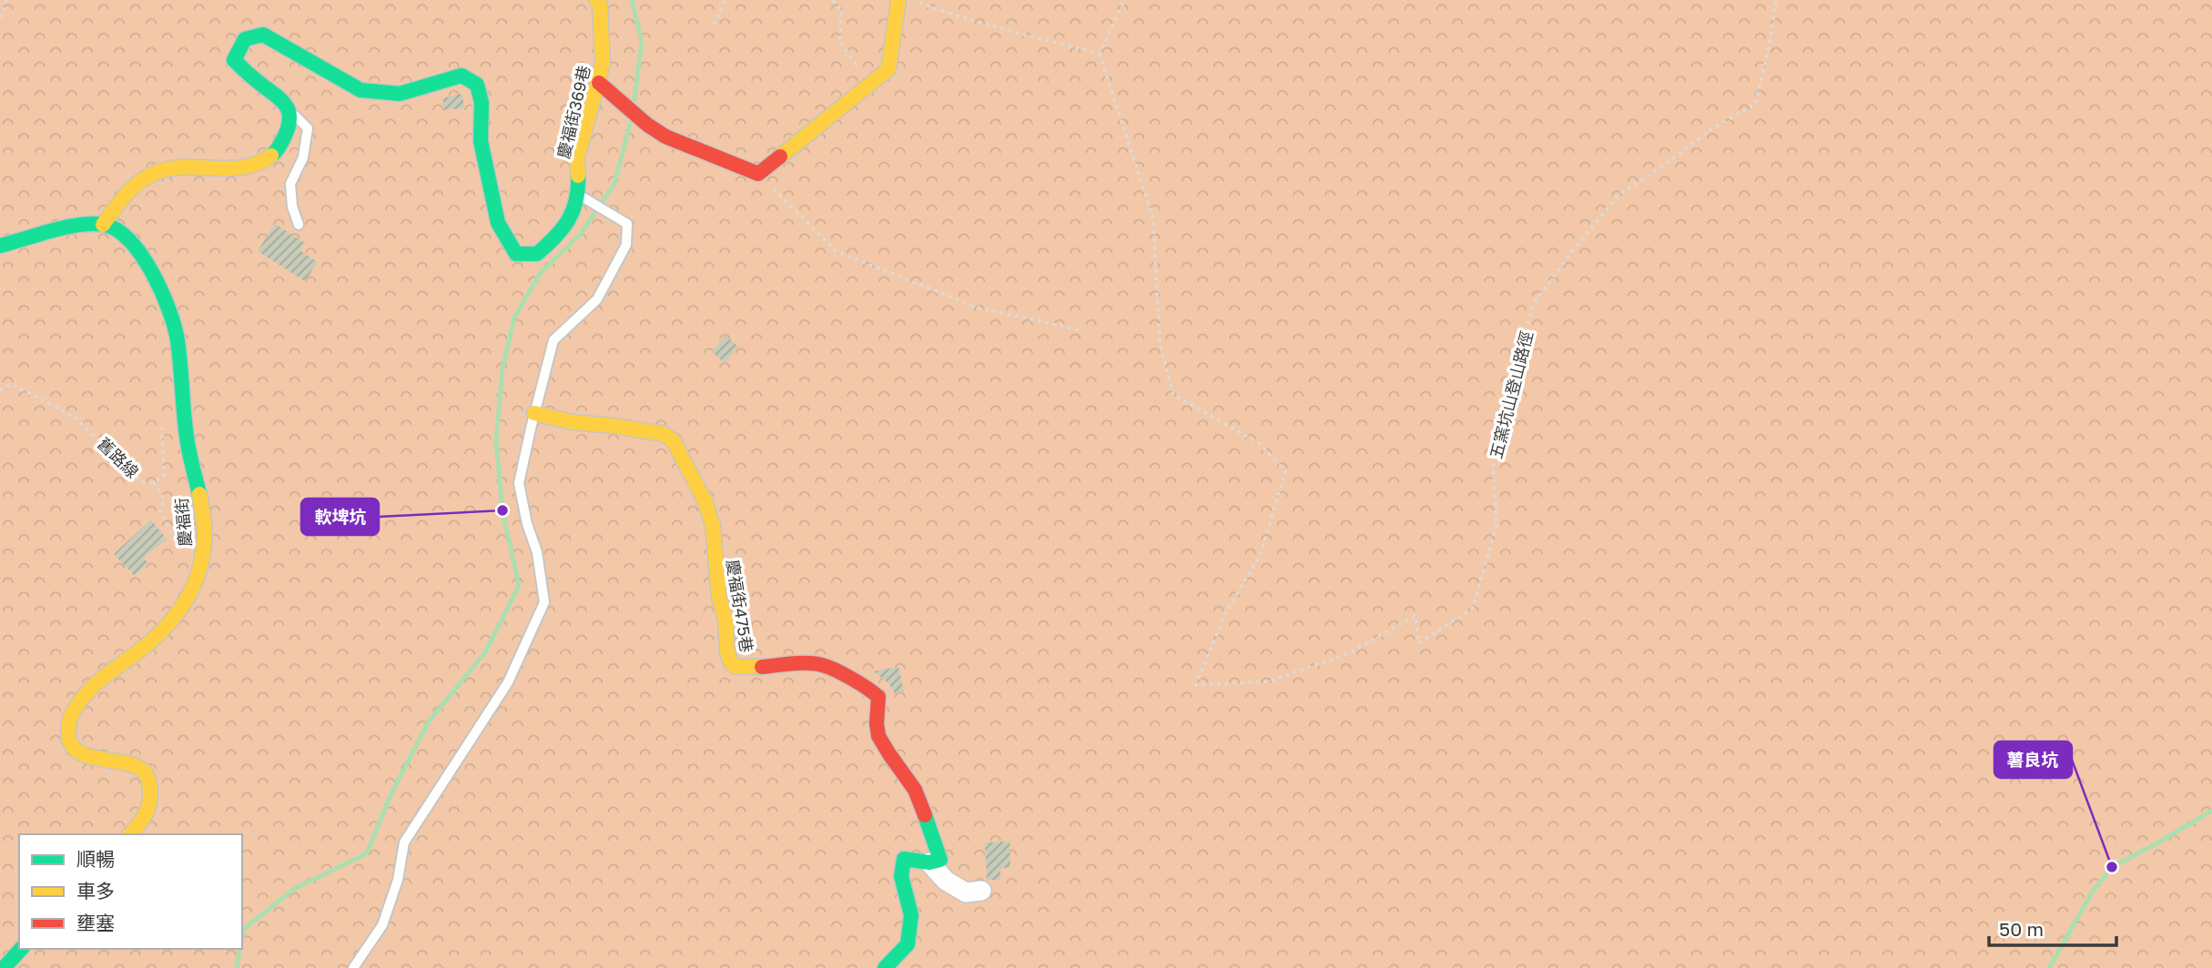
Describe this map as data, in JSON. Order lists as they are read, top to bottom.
{
  "streets": {
    "street": ["慶福街369巷", "慶福街", "慶福街475巷"],
    "path": ["五窯坑山登山路徑", "舊路線"]
  },
  "places": ["軟埤坑", "薯良坑"],
  "legend": ["順暢", "車多", "壅塞"],
  "scale_bar": "50 m"
}
